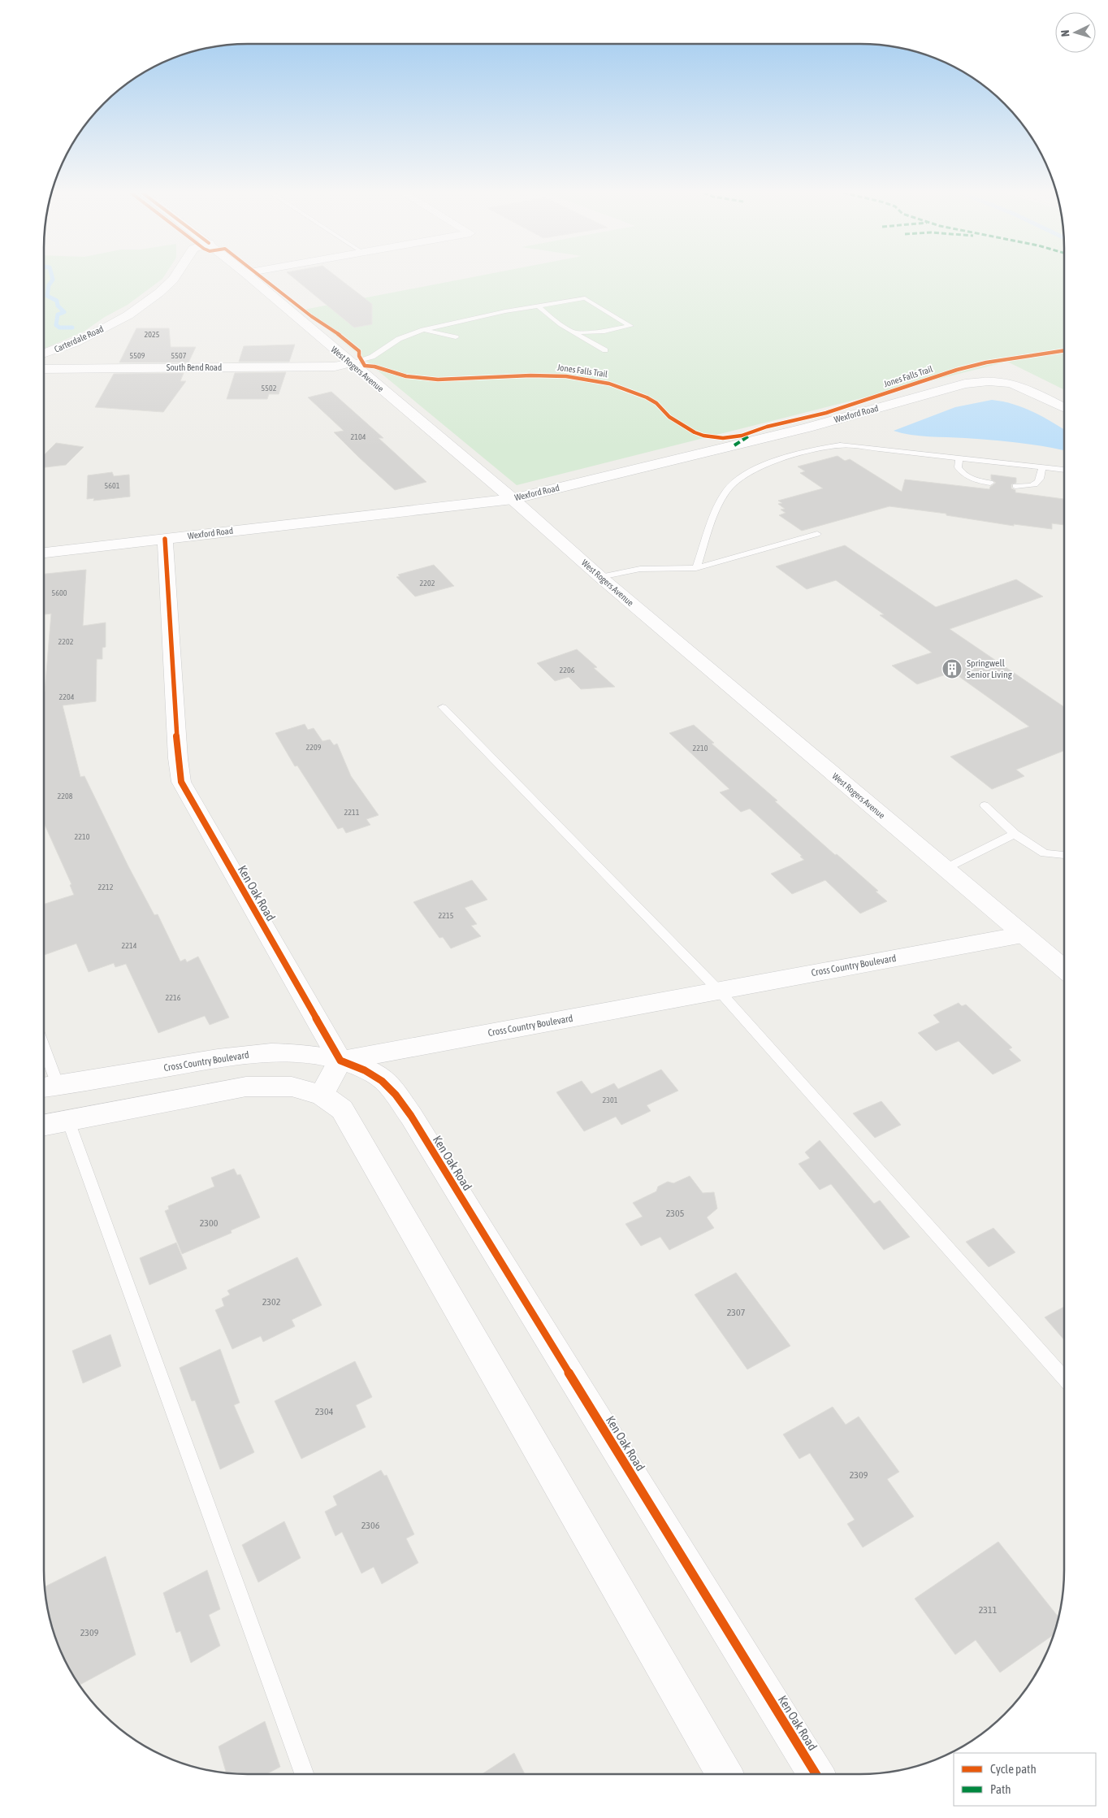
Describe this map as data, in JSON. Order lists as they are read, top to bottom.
{
  "streets": {
    "street": [
      "Carterdale Road",
      "South Bend Road",
      "West Rogers Avenue",
      "Wexford Road",
      "Ken Oak Road",
      "Cross Country Boulevard"
    ],
    "cycle path": ["Jones Falls Trail"]
  },
  "crossings": [
    ["South Bend Road", "West Rogers Avenue"],
    ["West Rogers Avenue", "Wexford Road"],
    ["West Rogers Avenue", "Cross Country Boulevard"],
    ["Wexford Road", "Ken Oak Road"],
    ["Ken Oak Road", "Cross Country Boulevard"]
  ],
  "places": {
    "building": ["Springwell Senior Living"]
  },
  "house_numbers": [
    "2025",
    "5509",
    "5507",
    "5502",
    "2104",
    "5601",
    "2202",
    "5600",
    "2202",
    "2206",
    "2204",
    "2209",
    "2210",
    "2208",
    "2211",
    "2210",
    "2212",
    "2215",
    "2214",
    "2216",
    "2301",
    "2305",
    "2300",
    "2302",
    "2307",
    "2304",
    "2309",
    "2306",
    "2311",
    "2309"
  ],
  "legend": ["Cycle path", "Path"],
  "north": "left"
}
